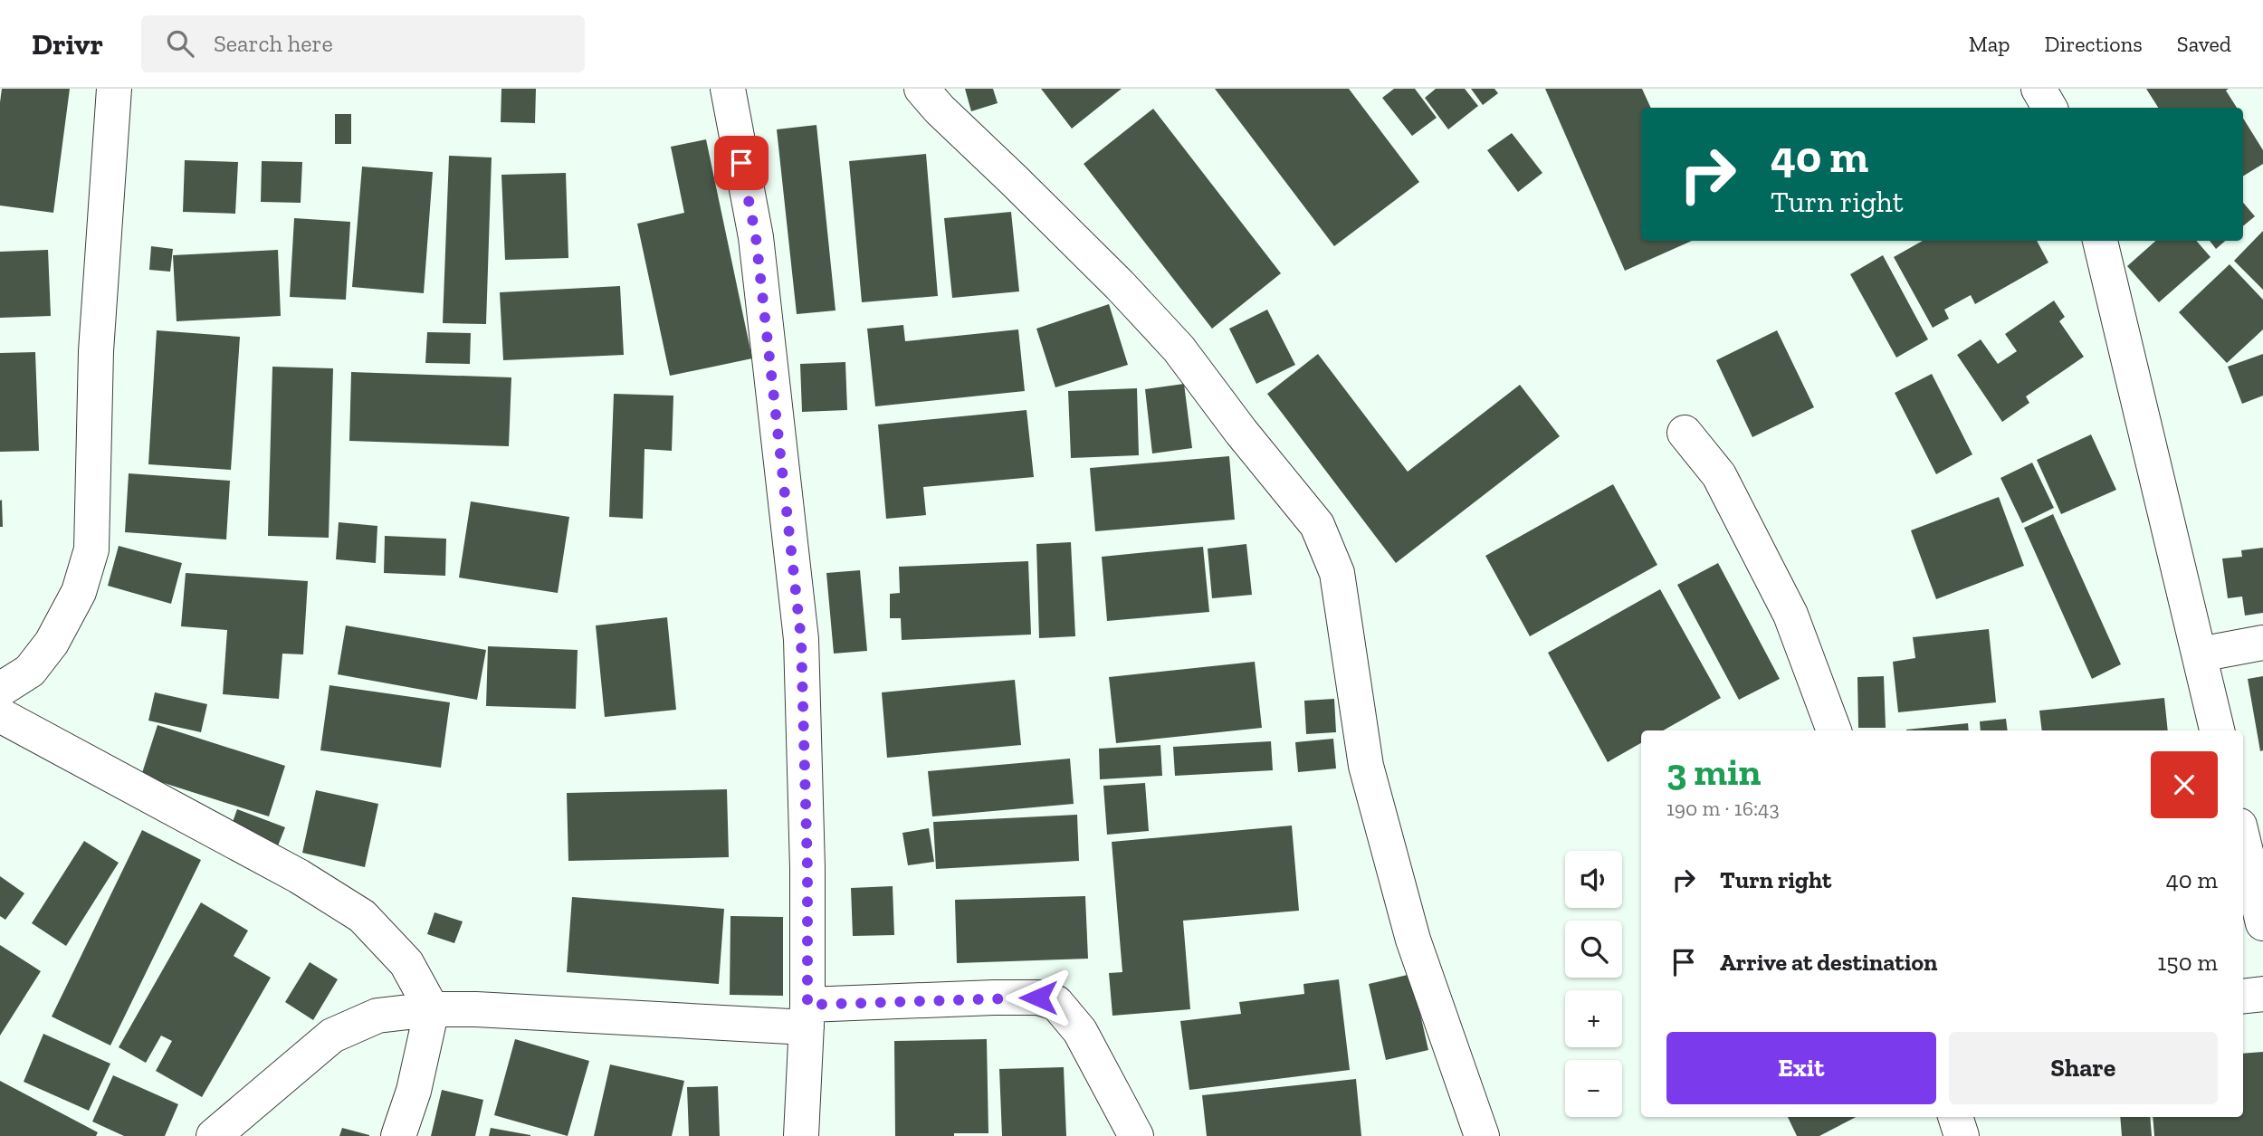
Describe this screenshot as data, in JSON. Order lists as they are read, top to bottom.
{
  "page": {
    "header": "Drivr",
    "search": "Search here",
    "nav": ["Map", "Directions", "Saved"],
    "turn": ["40 m", "Turn right"],
    "heading": ["3 min", "190 m · 16:43"],
    "list": [
      {
        "name": "Turn right",
        "value": "40 m"
      },
      {
        "name": "Arrive at destination",
        "value": "150 m"
      }
    ],
    "map_buttons": ["+", "−"],
    "buttons": ["Exit", "Share"]
  }
}
